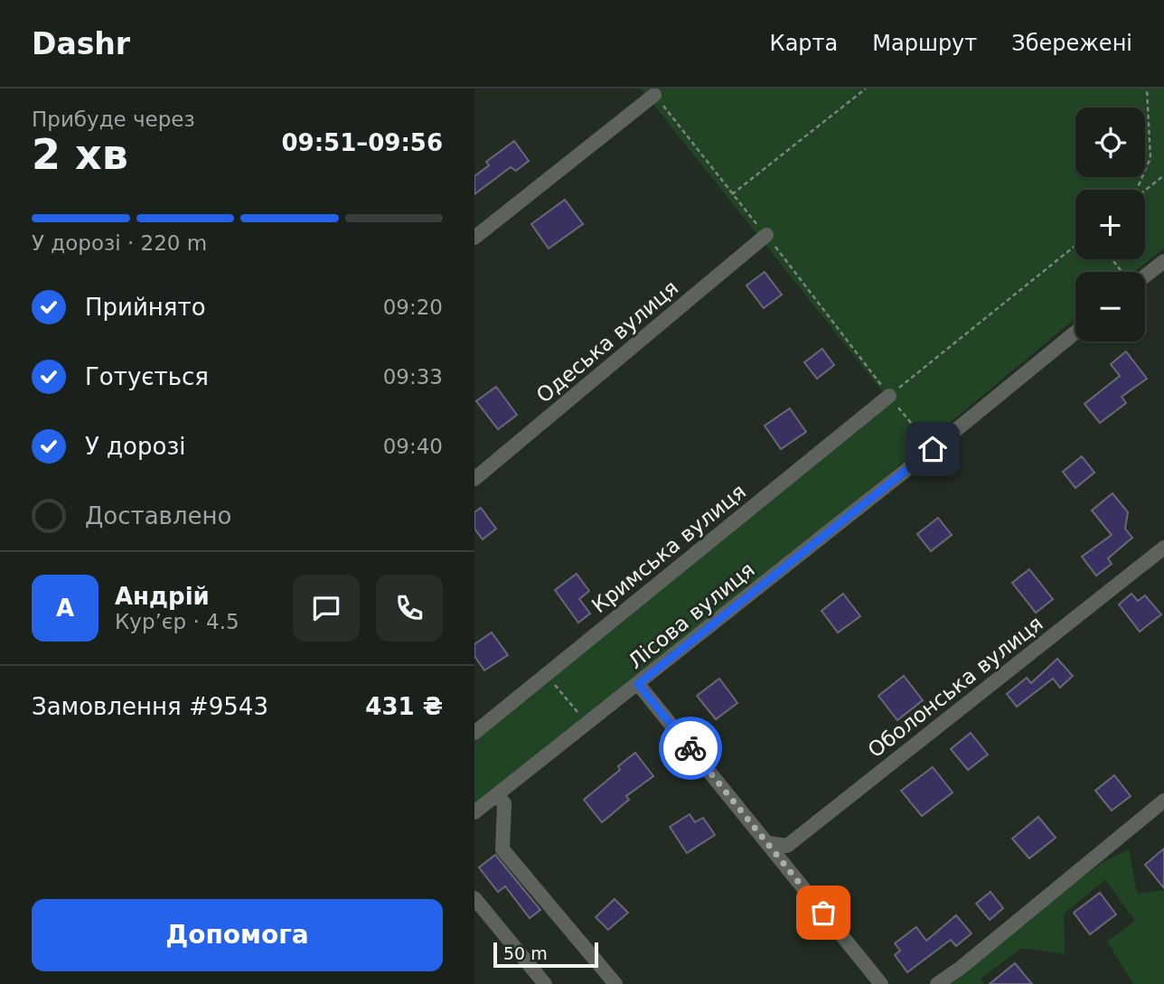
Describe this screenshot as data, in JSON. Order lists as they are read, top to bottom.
{
  "streets": {
    "street": [
      "Одеська вулиця",
      "Кримська вулиця",
      "Лісова вулиця",
      "Оболонська вулиця"
    ]
  },
  "scale_bar": "50 m",
  "page": {
    "header": "Dashr",
    "nav": ["Карта", "Маршрут", "Збережені"],
    "heading": ["2 хв", "Прибуде через", "09:51–09:56"],
    "panel": [
      "Андрій",
      "Кур’єр · 4.5",
      "Замовлення #9543",
      "431 ₴"
    ],
    "map_buttons": ["+", "−"],
    "bar": "У дорозі · 220 m",
    "list": [
      ["Прийнято", "09:20"],
      ["Готується", "09:33"],
      ["У дорозі", "09:40"],
      "Доставлено"
    ],
    "round": "А",
    "buttons": "Допомога",
    "scale": "50 m"
  }
}
